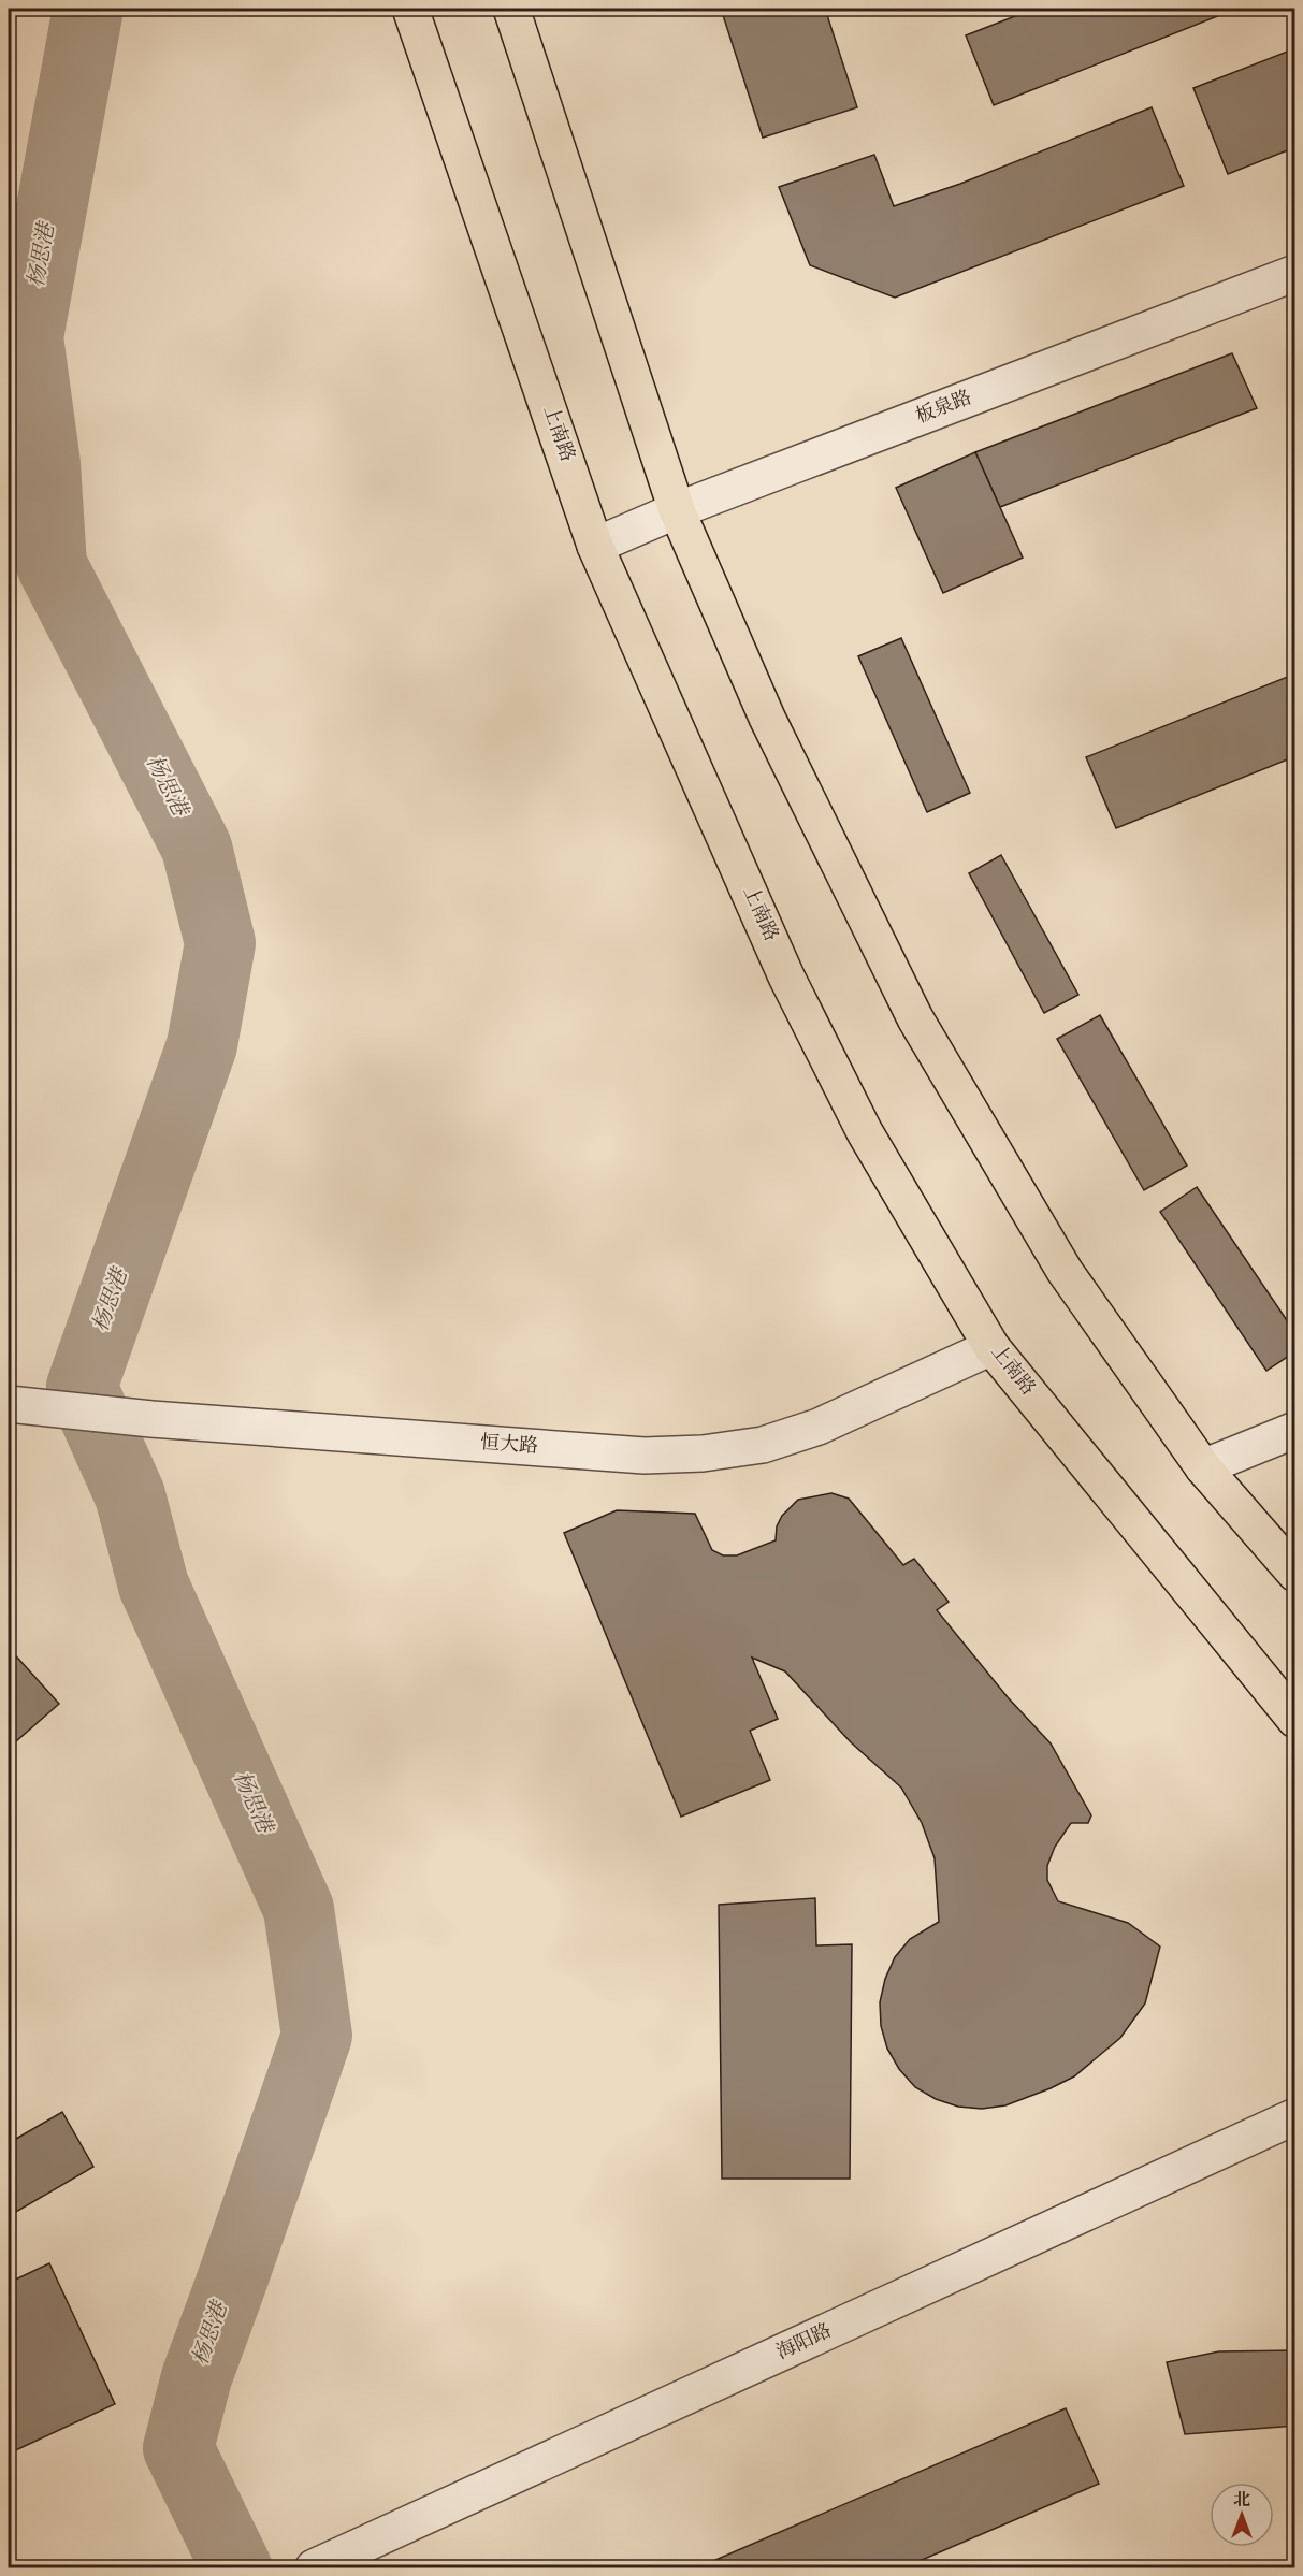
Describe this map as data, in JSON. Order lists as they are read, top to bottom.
{
  "streets": {
    "main road": ["上南路"],
    "street": ["板泉路", "恒大路", "海阳路"]
  },
  "crossings": [
    ["板泉路", "上南路"],
    ["上南路", "恒大路"]
  ],
  "water": ["杨思港"],
  "north": "top"
}
